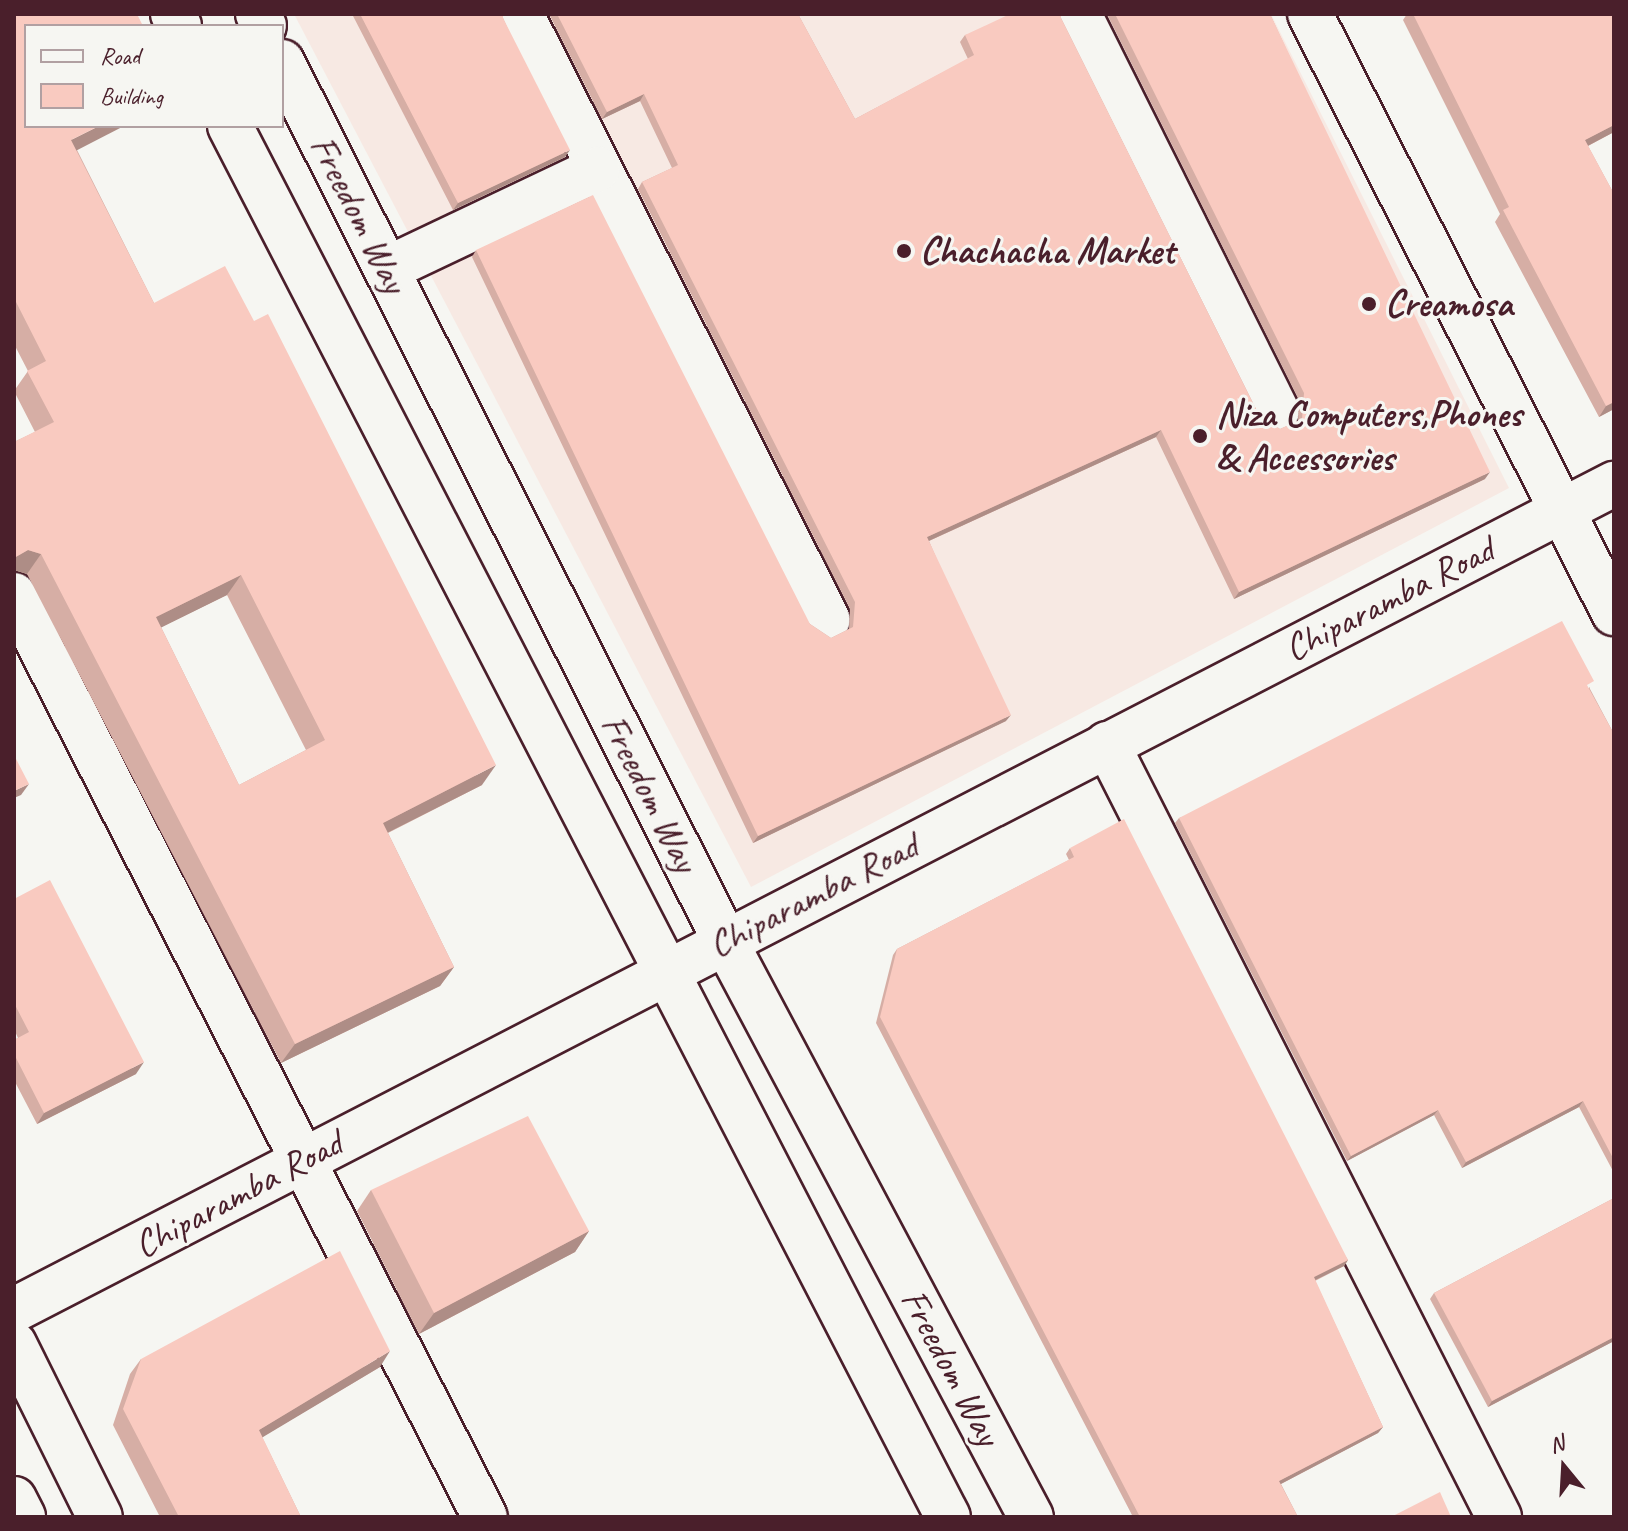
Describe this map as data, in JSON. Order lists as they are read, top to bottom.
{
  "streets": {
    "main road": ["Freedom Way", "Chiparamba Road"]
  },
  "crossings": [
    ["Freedom Way", "Chiparamba Road"]
  ],
  "places": ["Chachacha Market", "Creamosa", "Niza Computers,Phones & Accessories"],
  "legend": ["Road", "Building"],
  "north": "top"
}
